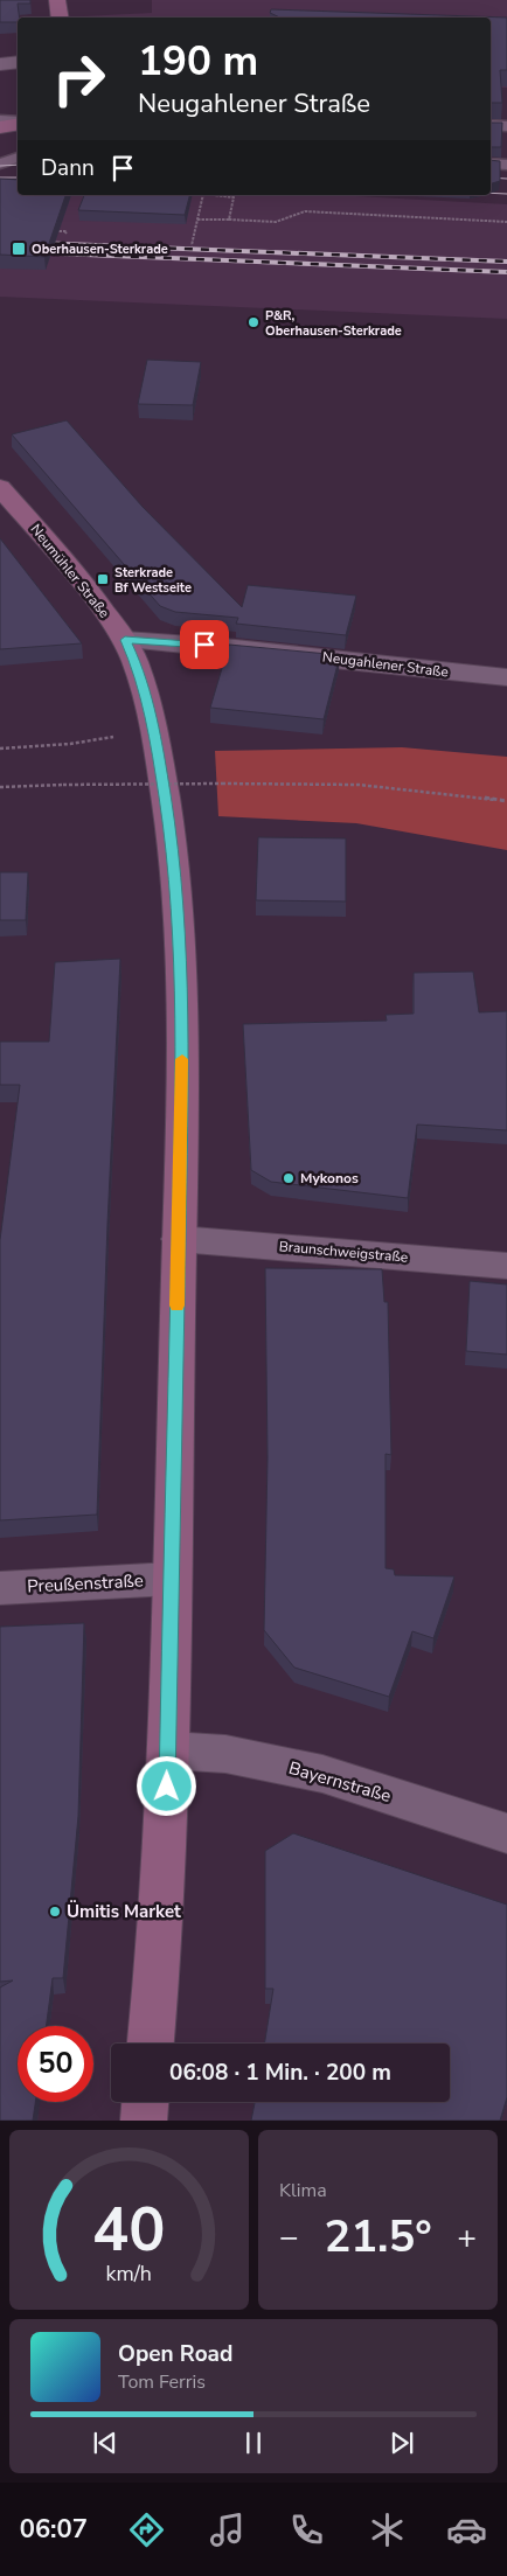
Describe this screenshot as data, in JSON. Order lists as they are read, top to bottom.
{
  "streets": {
    "main road": ["Neumühler Straße"],
    "street": [
      "Neugahlener Straße",
      "Braunschweigstraße",
      "Preußenstraße",
      "Bayernstraße"
    ]
  },
  "crossings": [
    ["Neumühler Straße", "Neugahlener Straße"],
    ["Neumühler Straße", "Braunschweigstraße"],
    ["Neumühler Straße", "Preußenstraße"],
    ["Neumühler Straße", "Bayernstraße"]
  ],
  "places": {
    "transit": ["Oberhausen-Sterkrade", "Sterkrade Bf Westseite"],
    "other": ["P&R, Oberhausen-Sterkrade", "Mykonos", "Ümitis Market"]
  },
  "page": {
    "turn": ["190 m", "Neugahlener Straße"],
    "then": "Dann",
    "limit": "50",
    "trip": "06:08 · 1 Min. · 200 m",
    "tile": "Klima",
    "heat": ["−", "21.5°", "+"],
    "song": ["Open Road", "Tom Ferris"],
    "tabs": "06:07",
    "gauge": ["40", "km/h"]
  }
}
